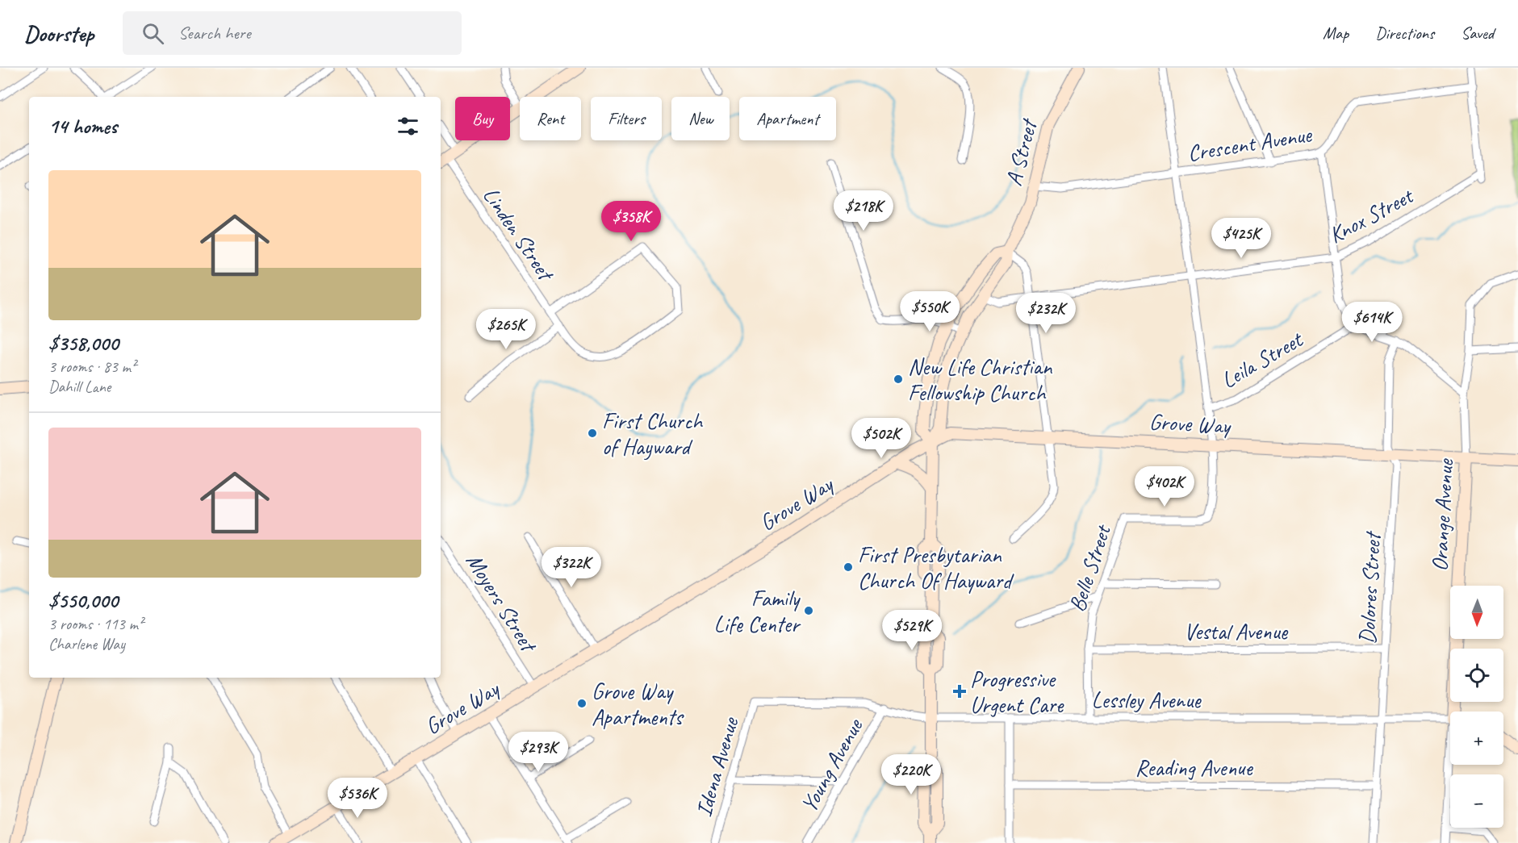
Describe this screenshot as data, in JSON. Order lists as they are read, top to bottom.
{
  "streets": {
    "main road": ["A Street", "Grove Way", "Orange Avenue"],
    "street": [
      "Crescent Avenue",
      "Knox Street",
      "Linden Street",
      "Leila Street",
      "Belle Street",
      "Dolores Street",
      "Moyers Street",
      "Vestal Avenue",
      "Lessley Avenue",
      "Young Avenue",
      "Idena Avenue",
      "Reading Avenue"
    ]
  },
  "crossings": [
    ["Crescent Avenue", "A Street"],
    ["Crescent Avenue", "Knox Street"],
    ["A Street", "Knox Street"],
    ["A Street", "Grove Way"],
    ["Grove Way", "Orange Avenue"],
    ["Grove Way", "Belle Street"],
    ["Grove Way", "Dolores Street"],
    ["Grove Way", "Moyers Street"],
    ["Belle Street", "Vestal Avenue"],
    ["Belle Street", "Lessley Avenue"],
    ["Dolores Street", "Vestal Avenue"],
    ["Dolores Street", "Lessley Avenue"],
    ["Dolores Street", "Reading Avenue"],
    ["Lessley Avenue", "Young Avenue"],
    ["Lessley Avenue", "Idena Avenue"]
  ],
  "places": {
    "other": [
      "New Life Christian Fellowship Church",
      "First Church of Hayward",
      "First Presbytarian Church Of Hayward",
      "Family Life Center",
      "Grove Way Apartments"
    ],
    "health": ["Progressive Urgent Care"]
  },
  "north": "bottom",
  "page": {
    "header": "Doorstep",
    "search": "Search here",
    "nav": ["Map", "Directions", "Saved"],
    "chip": [
      "Buy",
      "Rent",
      "Filters",
      "New",
      "Apartment"
    ],
    "heading": "14 homes",
    "list": [
      {
        "name": "$358,000",
        "note": "3 rooms · 83 m² · Dahill Lane"
      },
      {
        "name": "$550,000",
        "note": "3 rooms · 113 m² · Charlene Way"
      }
    ],
    "price": [
      "$218K",
      "$358K",
      "$425K",
      "$550K",
      "$232K",
      "$614K",
      "$265K",
      "$502K",
      "$402K",
      "$322K",
      "$529K",
      "$293K",
      "$220K",
      "$536K"
    ],
    "map_buttons": ["+", "−"]
  }
}
